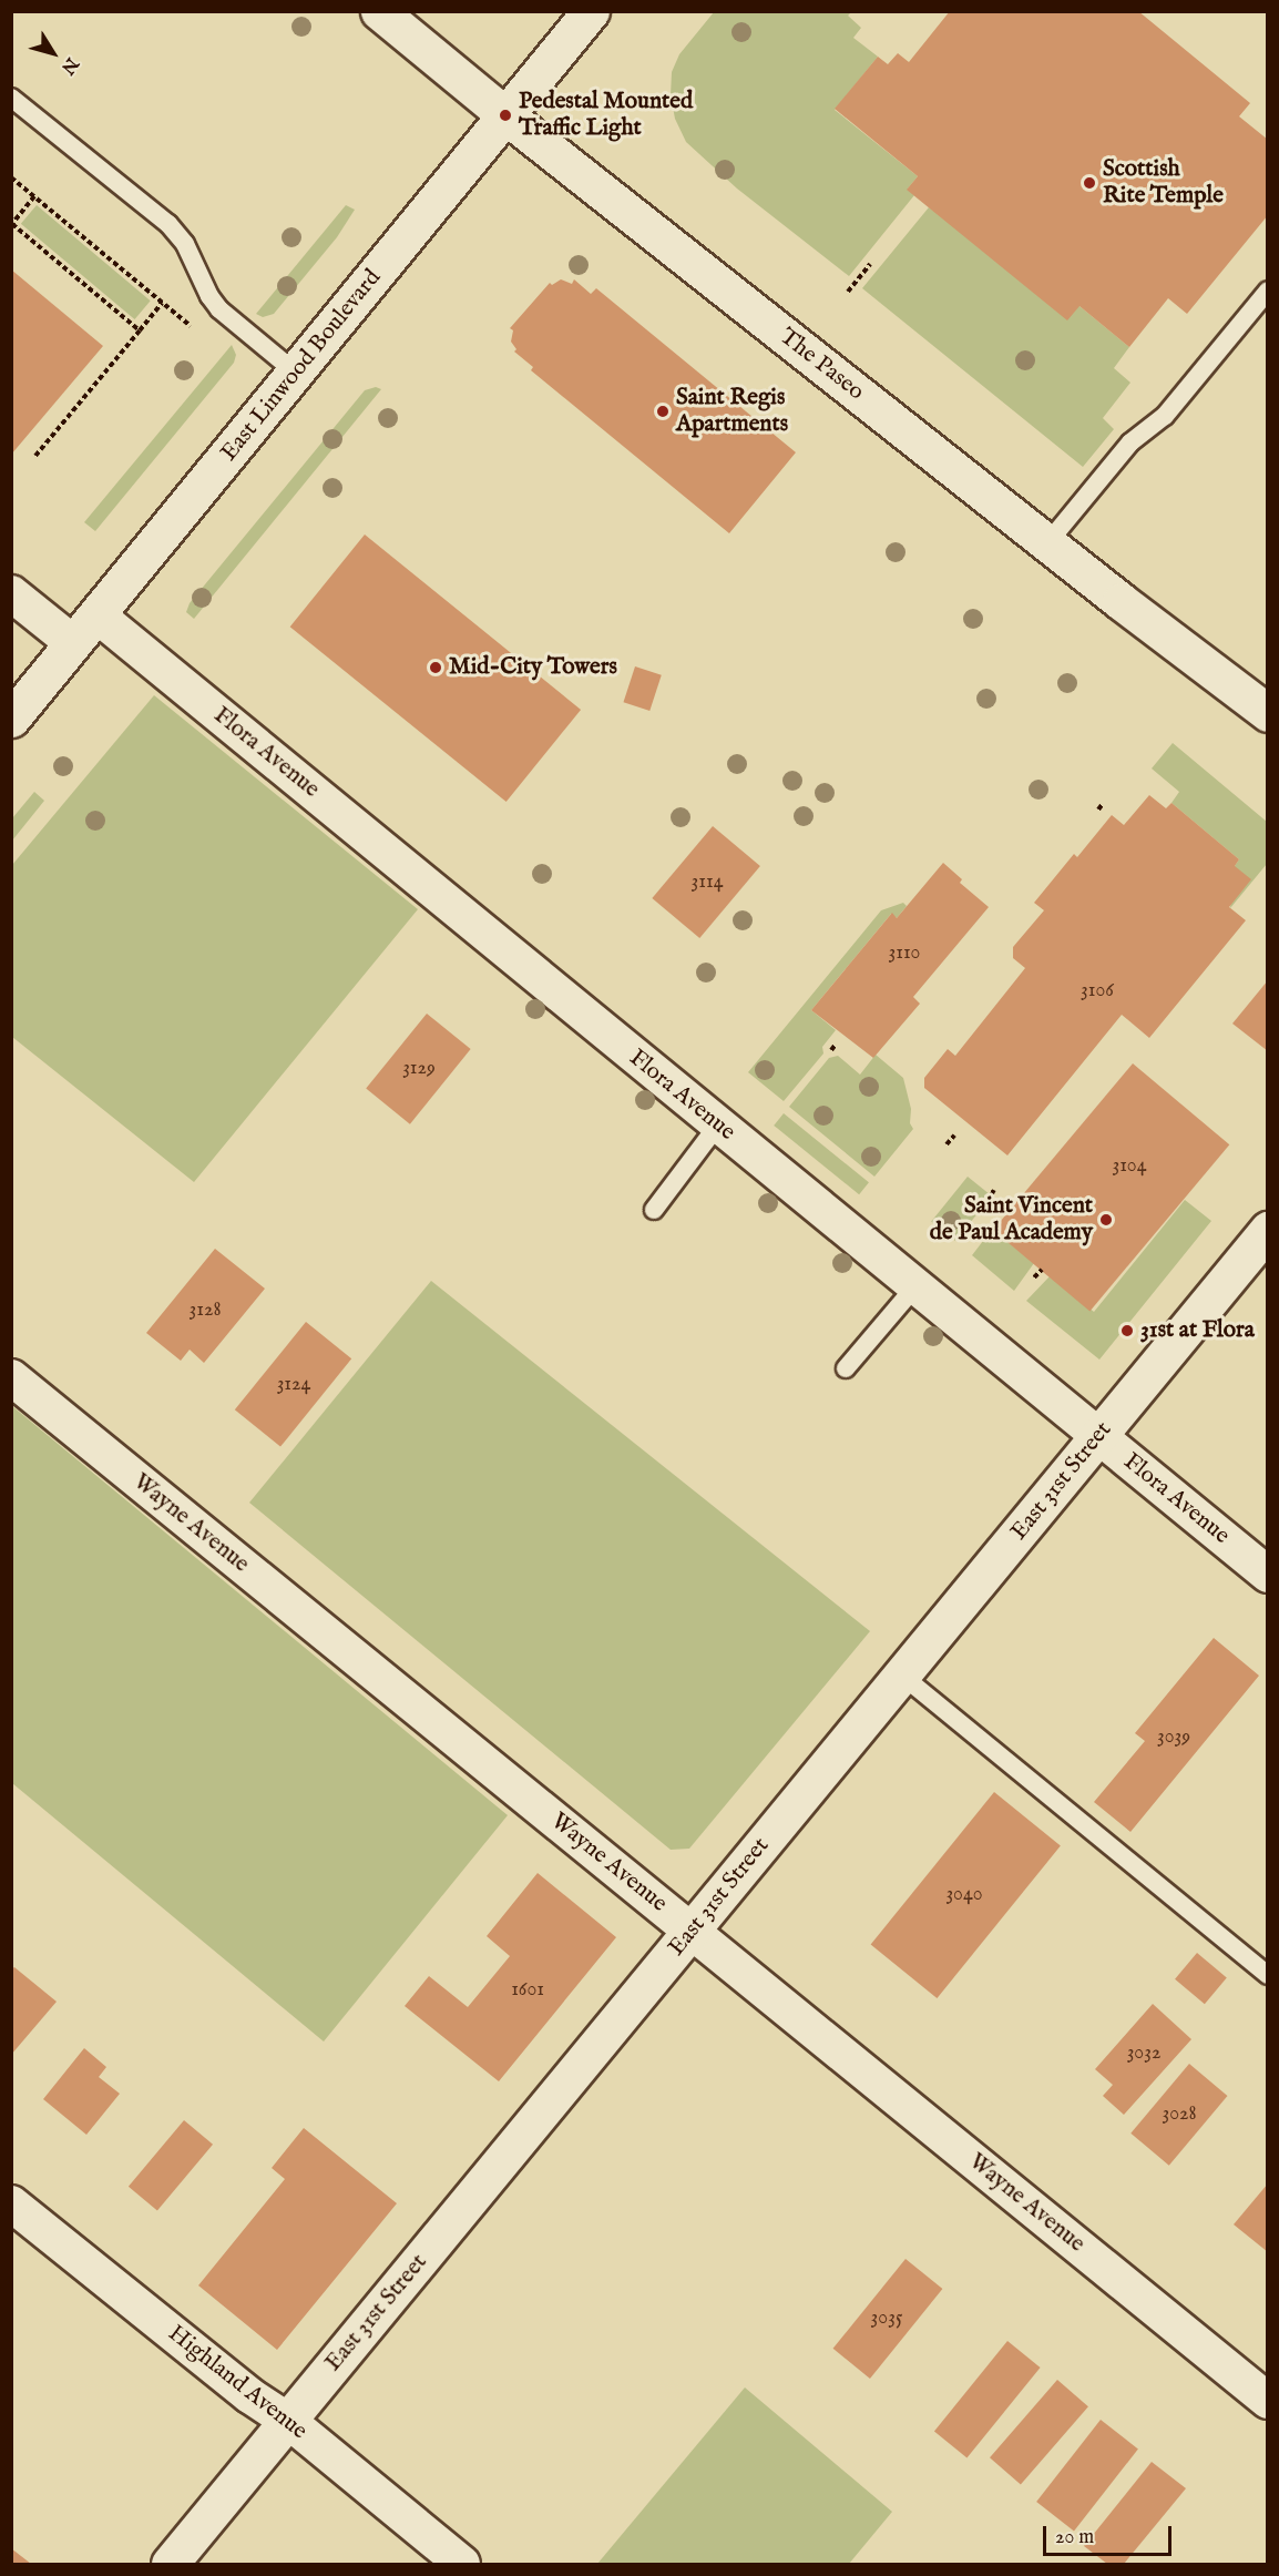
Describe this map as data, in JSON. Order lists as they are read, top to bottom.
{
  "streets": {
    "main road": ["The Paseo", "East Linwood Boulevard", "East 31st Street"],
    "street": ["Flora Avenue", "Wayne Avenue", "Highland Avenue"]
  },
  "crossings": [
    ["The Paseo", "East Linwood Boulevard"],
    ["East Linwood Boulevard", "Flora Avenue"],
    ["Flora Avenue", "East 31st Street"],
    ["East 31st Street", "Wayne Avenue"],
    ["East 31st Street", "Highland Avenue"]
  ],
  "places": [
    "Pedestal Mounted Traffic Light",
    "Scottish Rite Temple",
    "Saint Regis Apartments",
    "Mid-City Towers",
    "Saint Vincent de Paul Academy",
    "31st at Flora"
  ],
  "house_numbers": [
    "3114",
    "3110",
    "3106",
    "3129",
    "3104",
    "3128",
    "3124",
    "3039",
    "3040",
    "1601",
    "3032",
    "3028",
    "3035"
  ],
  "scale_bar": "20 m",
  "north": "bottom right"
}
